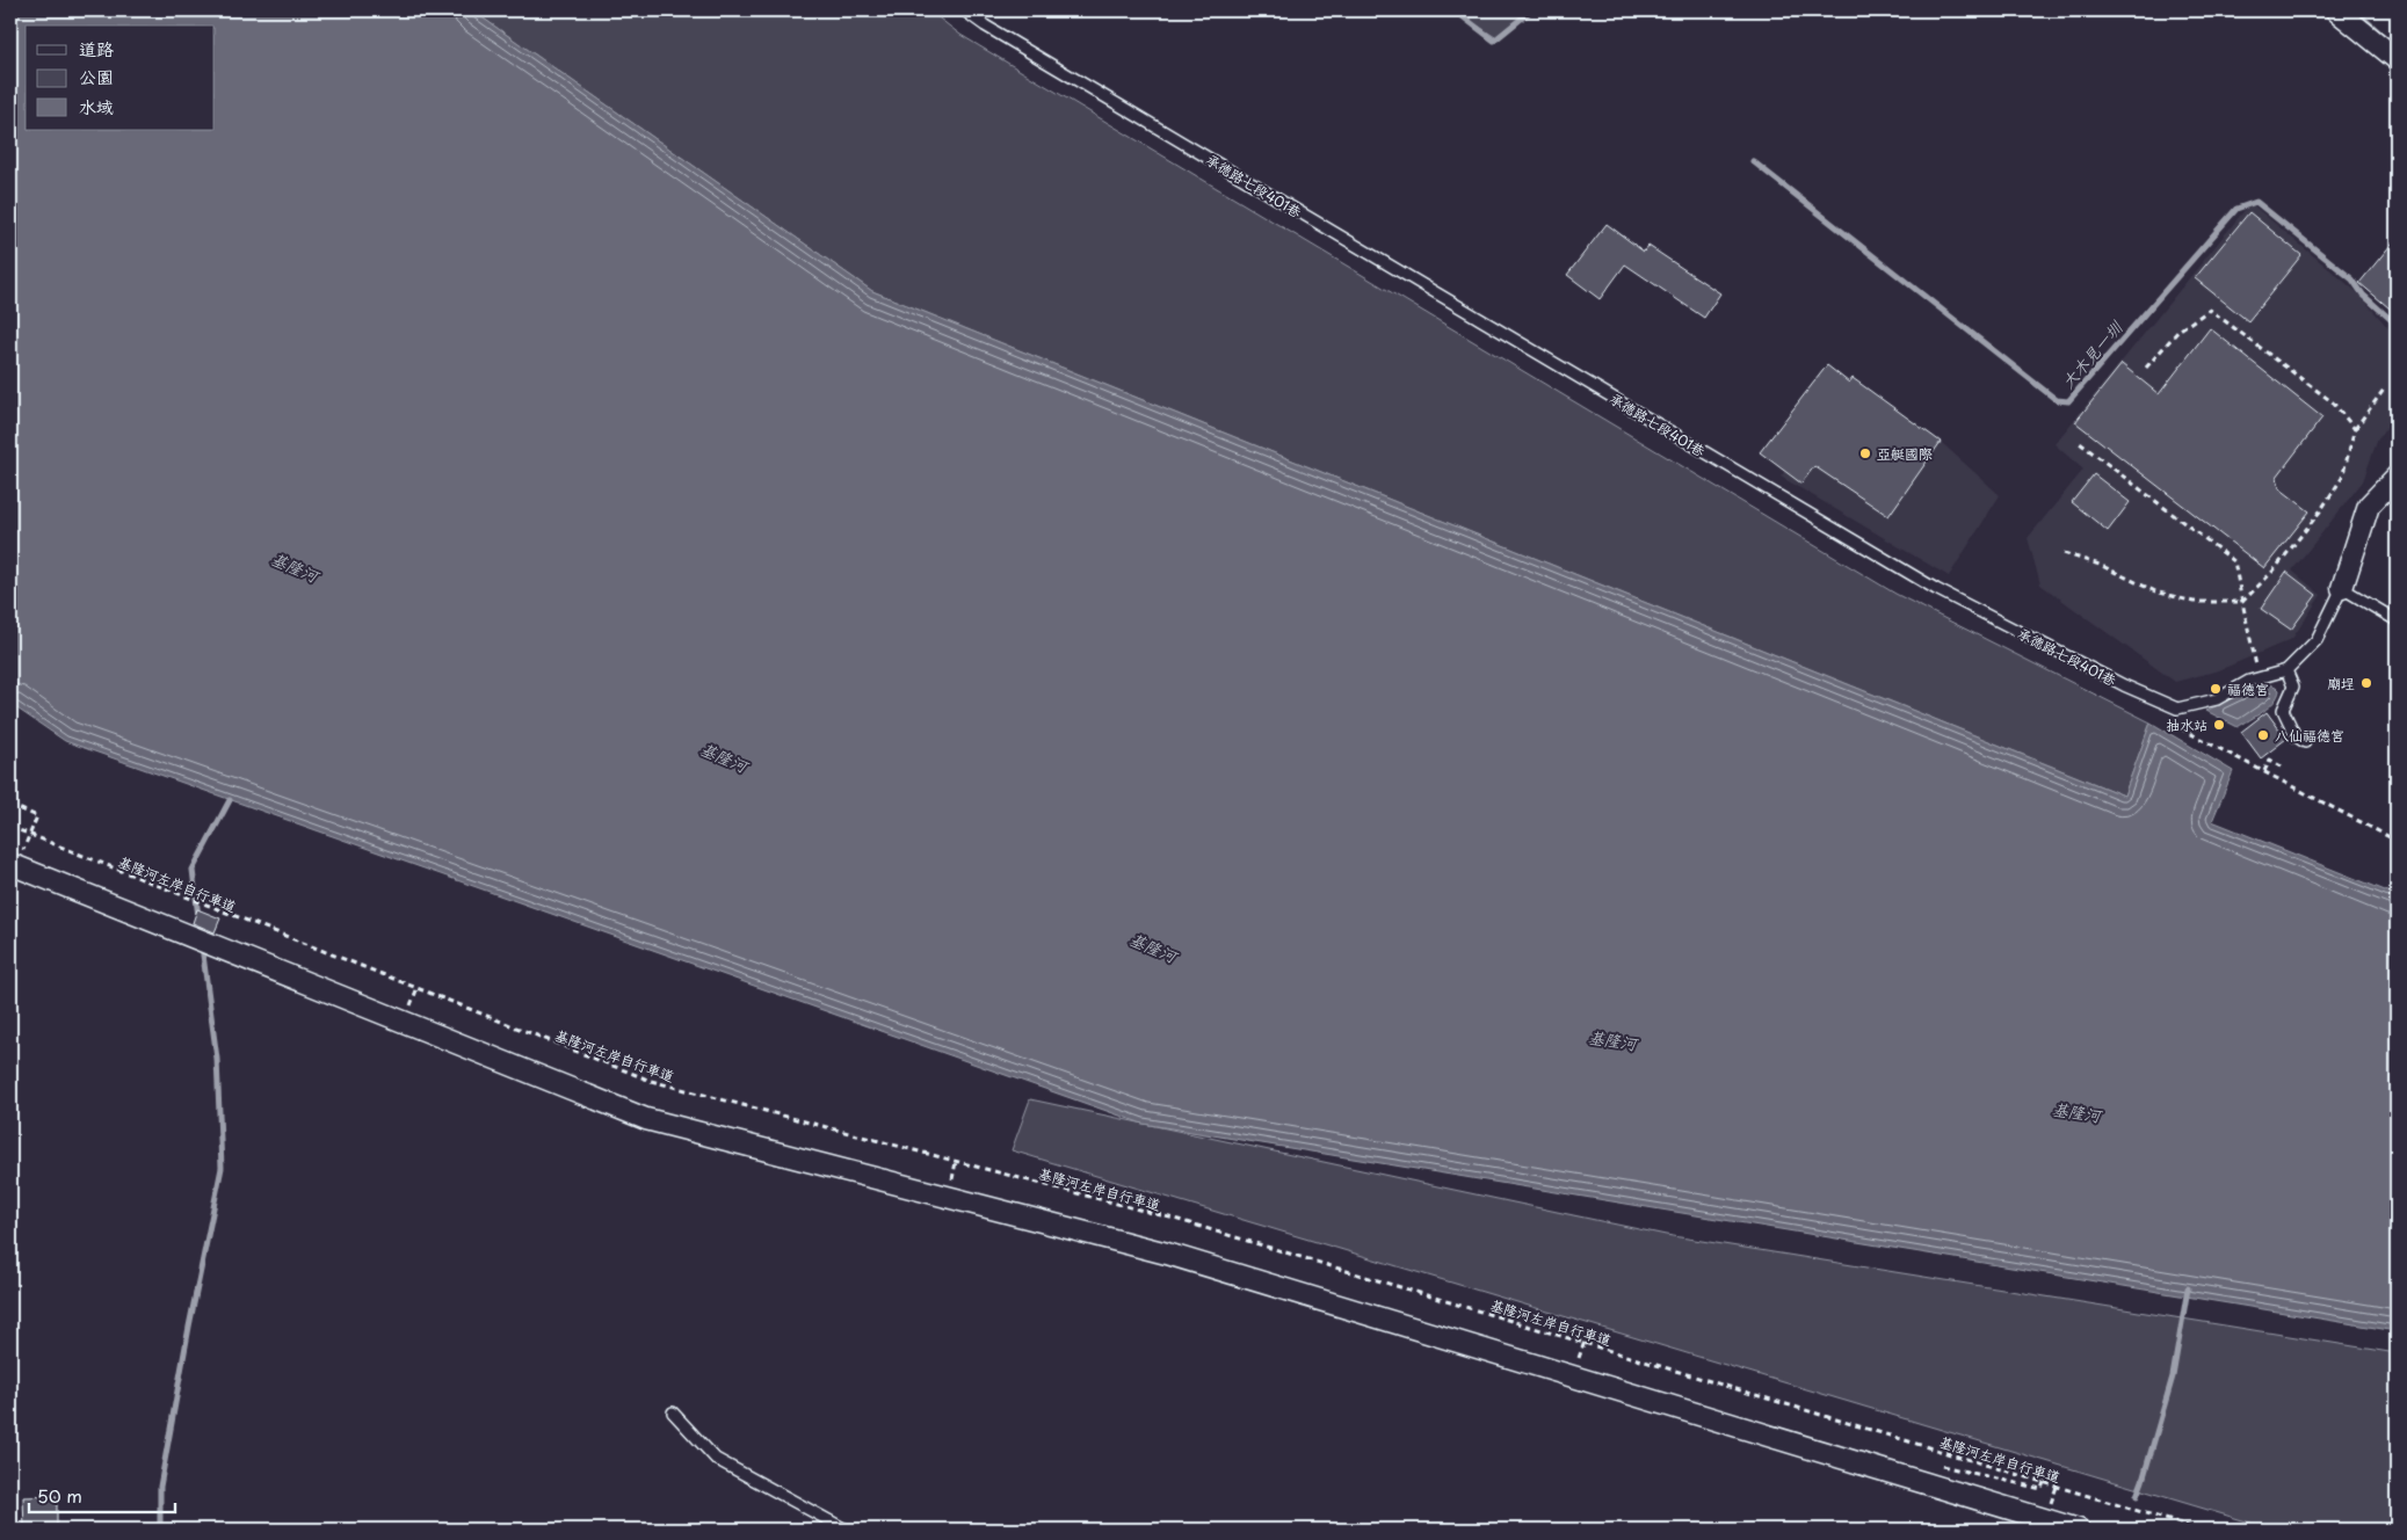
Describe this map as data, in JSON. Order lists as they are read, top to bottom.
{
  "streets": {
    "lane": ["承德路七段401巷"],
    "path": ["基隆河左岸自行車道"]
  },
  "water": ["大木見一圳", "基隆河"],
  "places": [
    "亞艇國際",
    "廟埕",
    "福德宮",
    "抽水站",
    "八仙福德宮"
  ],
  "legend": ["道路", "公園", "水域"],
  "scale_bar": "50 m"
}
